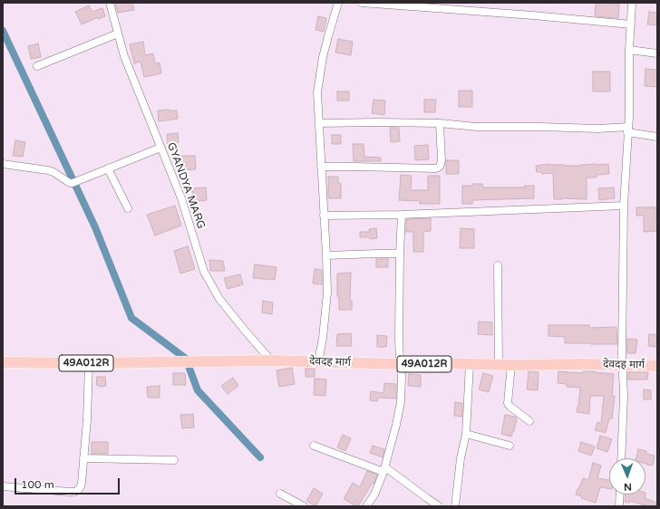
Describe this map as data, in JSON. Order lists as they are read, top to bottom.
{
  "streets": {
    "main road": ["देवदह मार्ग", "49A012R"],
    "street": ["GYANDYA MARG"]
  },
  "crossings": [
    ["GYANDYA MARG", "देवदह मार्ग"]
  ],
  "scale_bar": "100 m",
  "north": "bottom"
}
